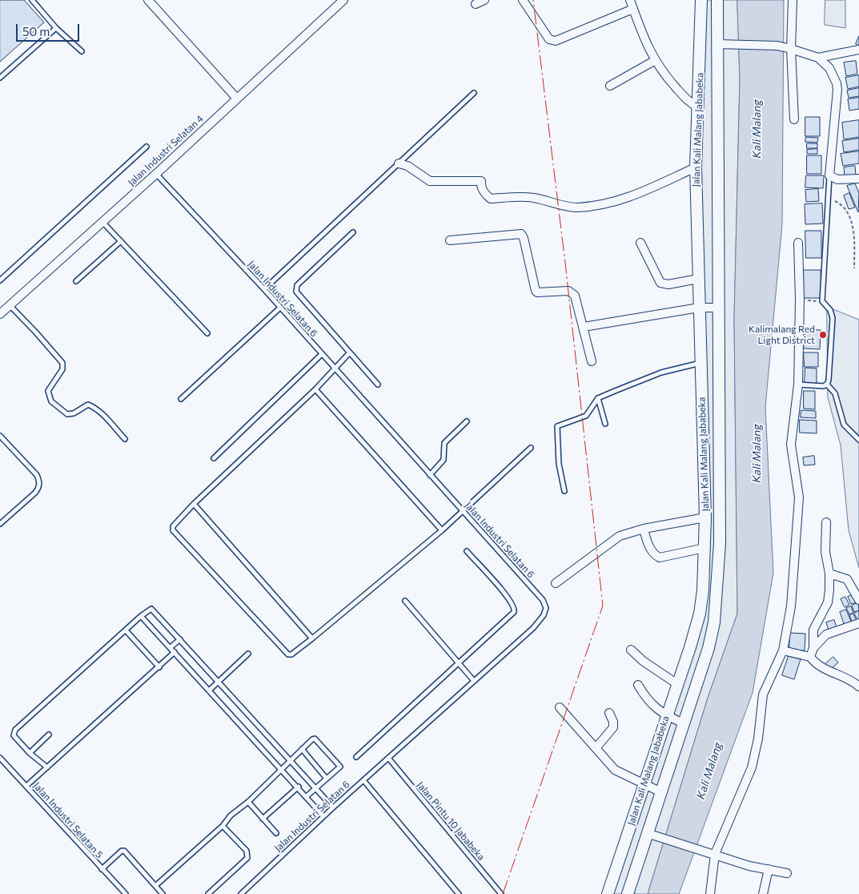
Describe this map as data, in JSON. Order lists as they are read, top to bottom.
{
  "streets": {
    "main road": ["Jalan Kali Malang Jababeka"],
    "street": ["Jalan Industri Selatan 4"],
    "lane": ["Jalan Industri Selatan 6", "Jalan Industri Selatan 5", "Jalan Pintu 10 Jababeka"]
  },
  "crossings": [
    ["Jalan Industri Selatan 4", "Jalan Industri Selatan 6"],
    ["Jalan Industri Selatan 6", "Jalan Pintu 10 Jababeka"]
  ],
  "water": ["Kali Malang"],
  "places": ["Kalimalang Red Light District"],
  "scale_bar": "50 m"
}
